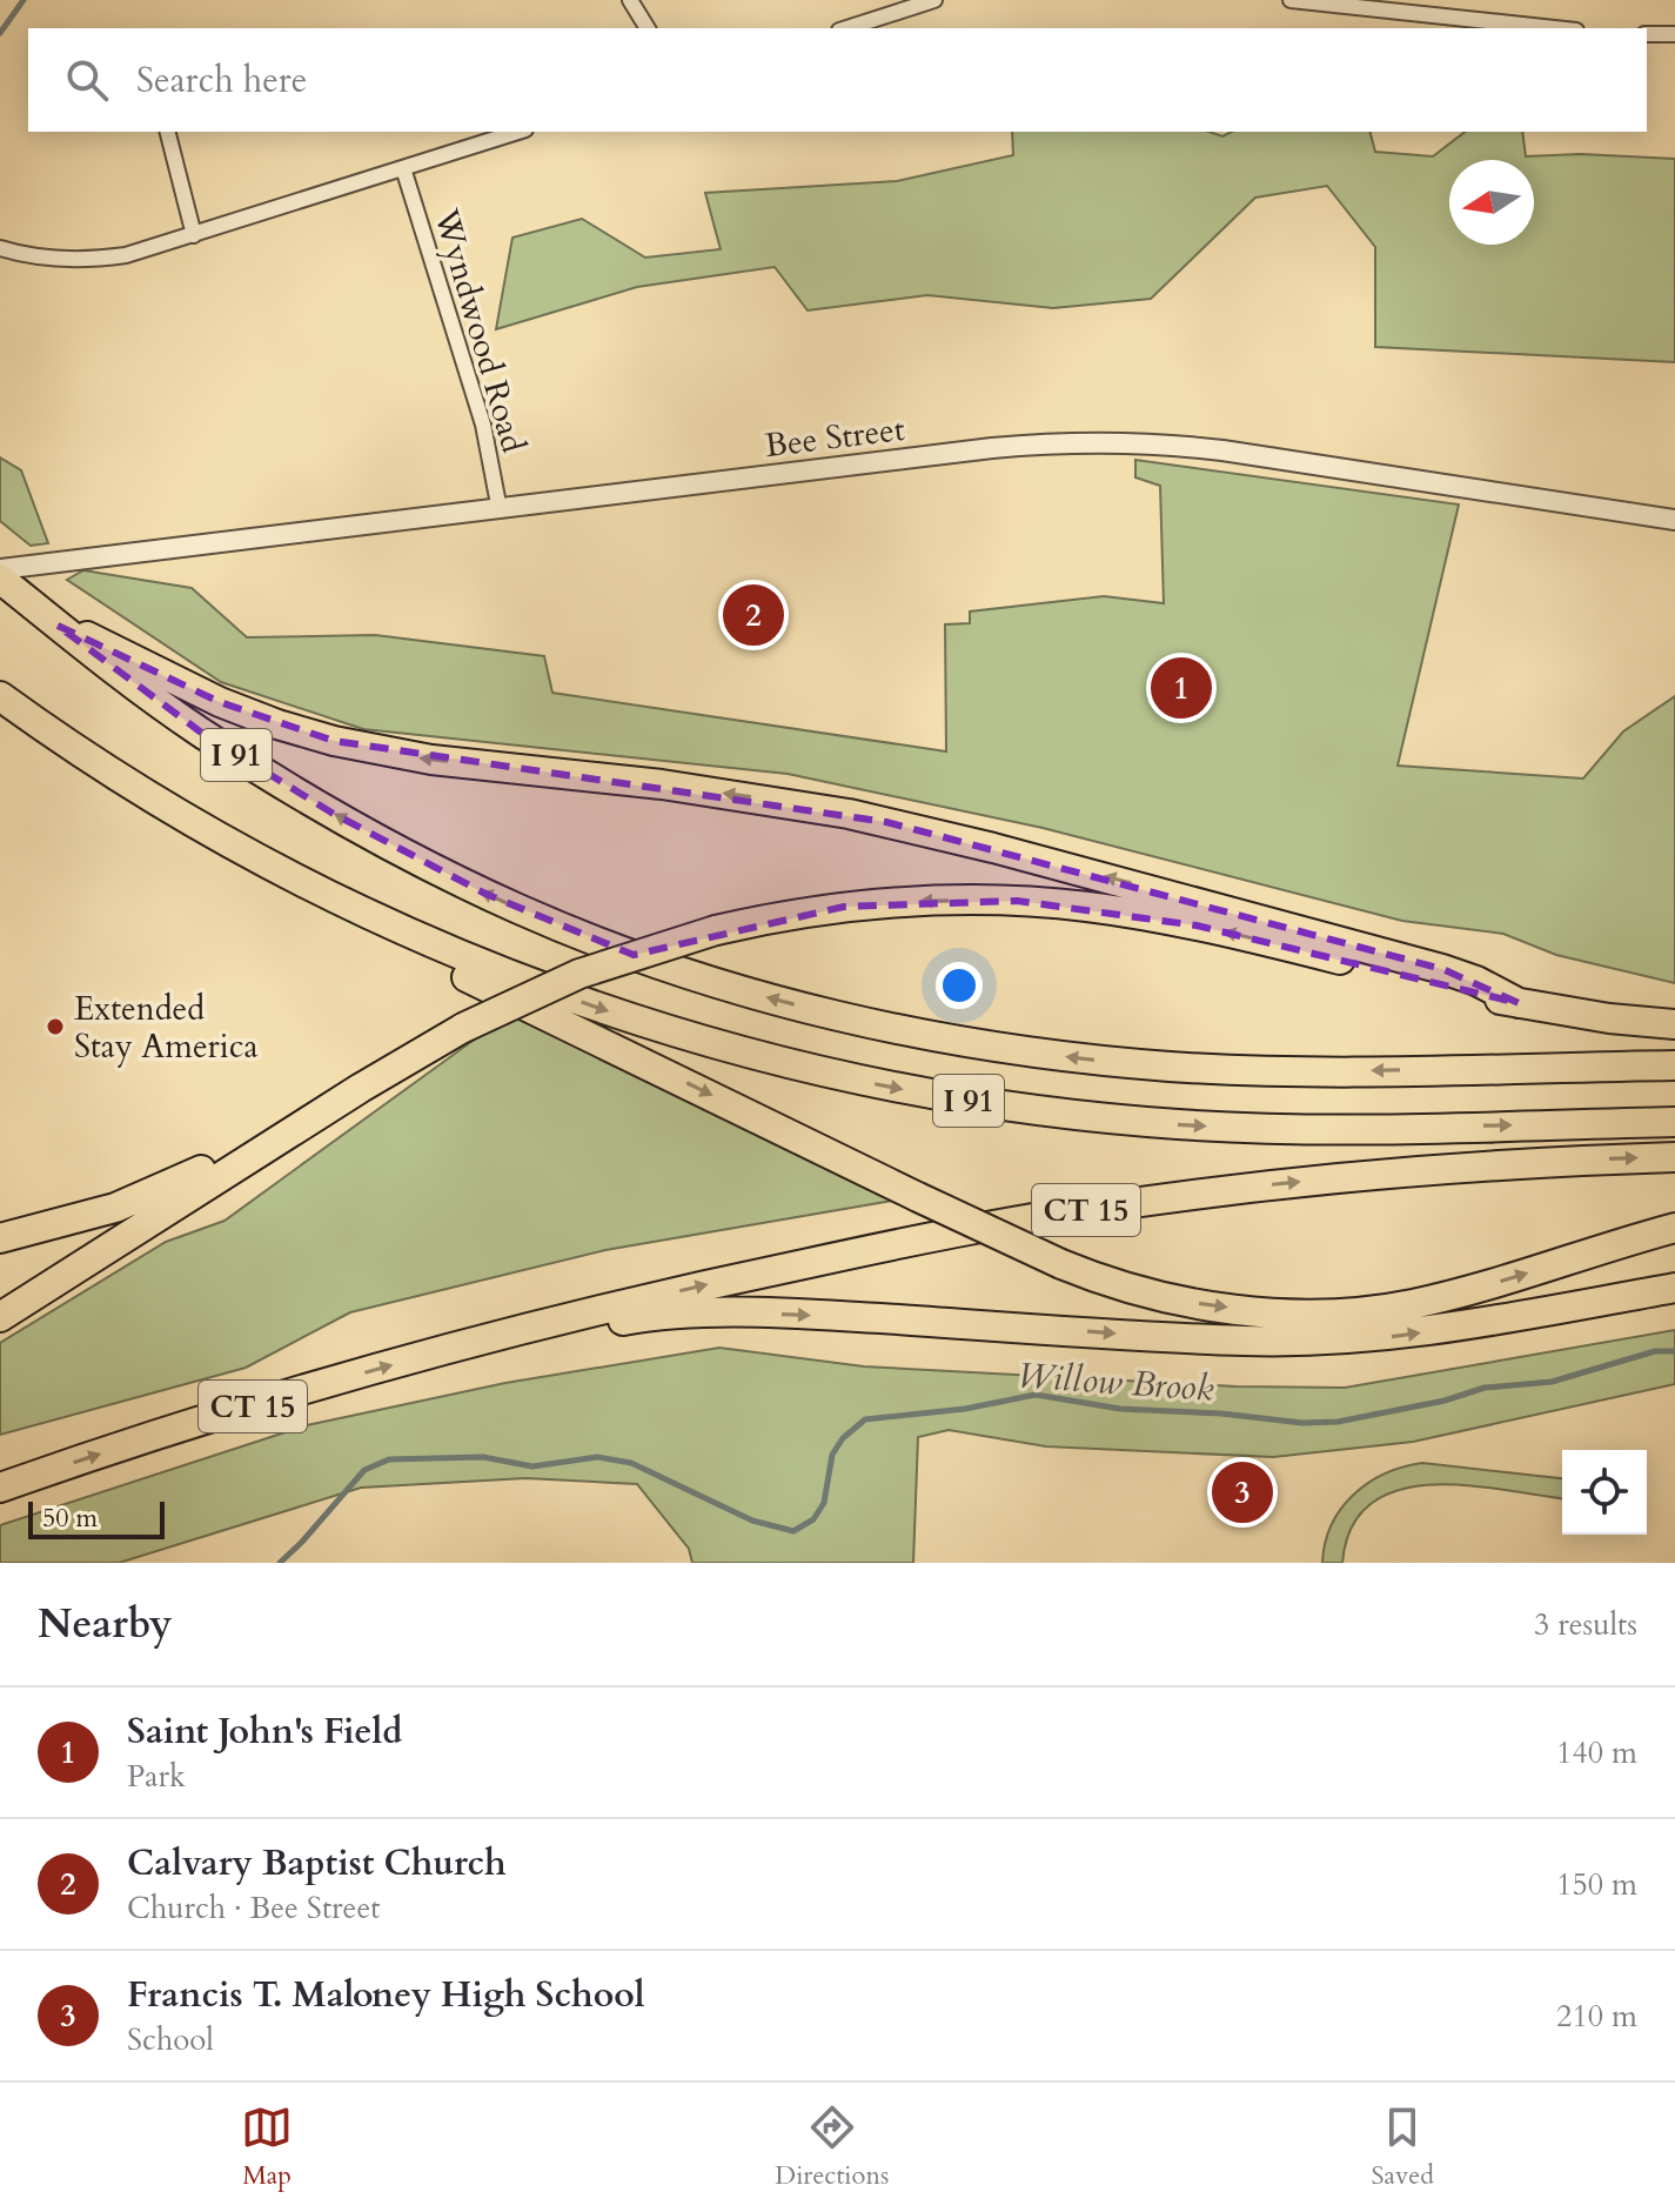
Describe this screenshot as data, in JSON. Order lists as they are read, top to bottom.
{
  "streets": {
    "highway": ["I 91", "CT 15"],
    "street": ["Wyndwood Road", "Bee Street"]
  },
  "crossings": [
    ["Wyndwood Road", "Bee Street"],
    ["Bee Street", "I 91"]
  ],
  "water": ["Willow Brook"],
  "places": ["Extended Stay America"],
  "scale_bar": "50 m",
  "north": "left",
  "page": {
    "search": "Search here",
    "pins": ["2", "1", "3"],
    "scale": "50 m",
    "heading": ["Nearby", "3 results"],
    "list": [
      {
        "mark": "1",
        "name": "Saint John's Field",
        "note": "Park",
        "value": "140 m"
      },
      {
        "mark": "2",
        "name": "Calvary Baptist Church",
        "note": "Church · Bee Street",
        "value": "150 m"
      },
      {
        "mark": "3",
        "name": "Francis T. Maloney High School",
        "note": "School",
        "value": "210 m"
      }
    ],
    "nav": ["Map", "Directions", "Saved"]
  }
}
